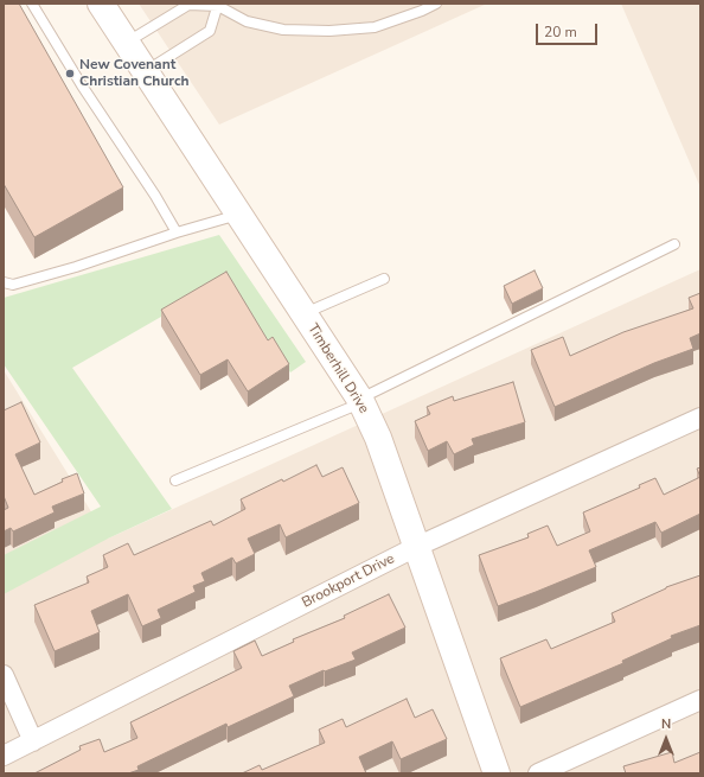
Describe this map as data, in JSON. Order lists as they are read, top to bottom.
{
  "streets": {
    "street": ["Timberhill Drive", "Brookport Drive"]
  },
  "crossings": [
    ["Timberhill Drive", "Brookport Drive"]
  ],
  "places": ["New Covenant Christian Church"],
  "scale_bar": "20 m",
  "north": "top"
}
